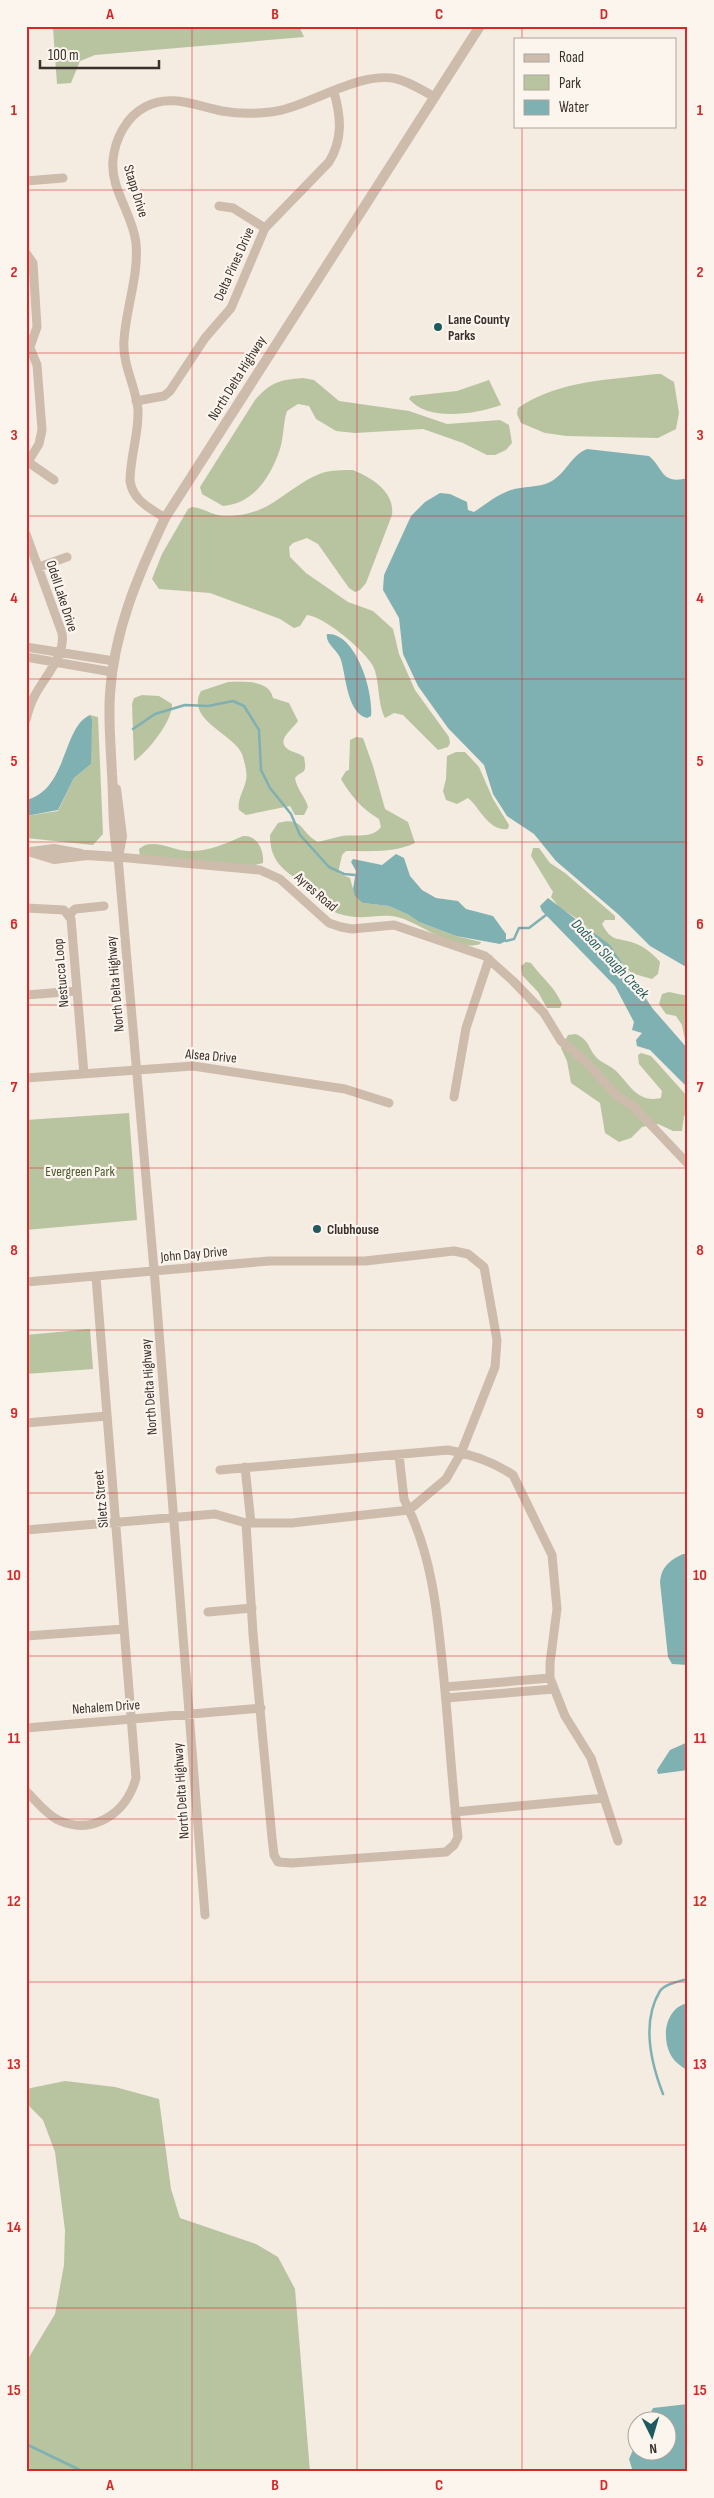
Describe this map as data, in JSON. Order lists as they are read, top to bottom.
{
  "streets": {
    "street": [
      "Stapp Drive",
      "Delta Pines Drive",
      "North Delta Highway",
      "Odell Lake Drive",
      "Ayres Road",
      "Nestucca Loop",
      "Alsea Drive",
      "John Day Drive",
      "Siletz Street",
      "Nehalem Drive"
    ]
  },
  "crossings": [
    ["Stapp Drive", "Delta Pines Drive"],
    ["Stapp Drive", "North Delta Highway"],
    ["North Delta Highway", "Ayres Road"],
    ["North Delta Highway", "Alsea Drive"],
    ["North Delta Highway", "John Day Drive"],
    ["North Delta Highway", "Nehalem Drive"],
    ["Nestucca Loop", "Alsea Drive"],
    ["John Day Drive", "Siletz Street"],
    ["Siletz Street", "Nehalem Drive"]
  ],
  "water": ["Dodson Slough Creek"],
  "parks": ["Evergreen Park"],
  "places": ["Lane County Parks", "Clubhouse"],
  "legend": ["Road", "Park", "Water"],
  "scale_bar": "100 m",
  "north": "bottom",
  "grid": {
    "columns": [
      "A",
      "B",
      "C",
      "D"
    ],
    "rows": [
      "1",
      "2",
      "3",
      "4",
      "5",
      "6",
      "7",
      "8",
      "9",
      "10",
      "11",
      "12",
      "13",
      "14",
      "15"
    ]
  }
}
